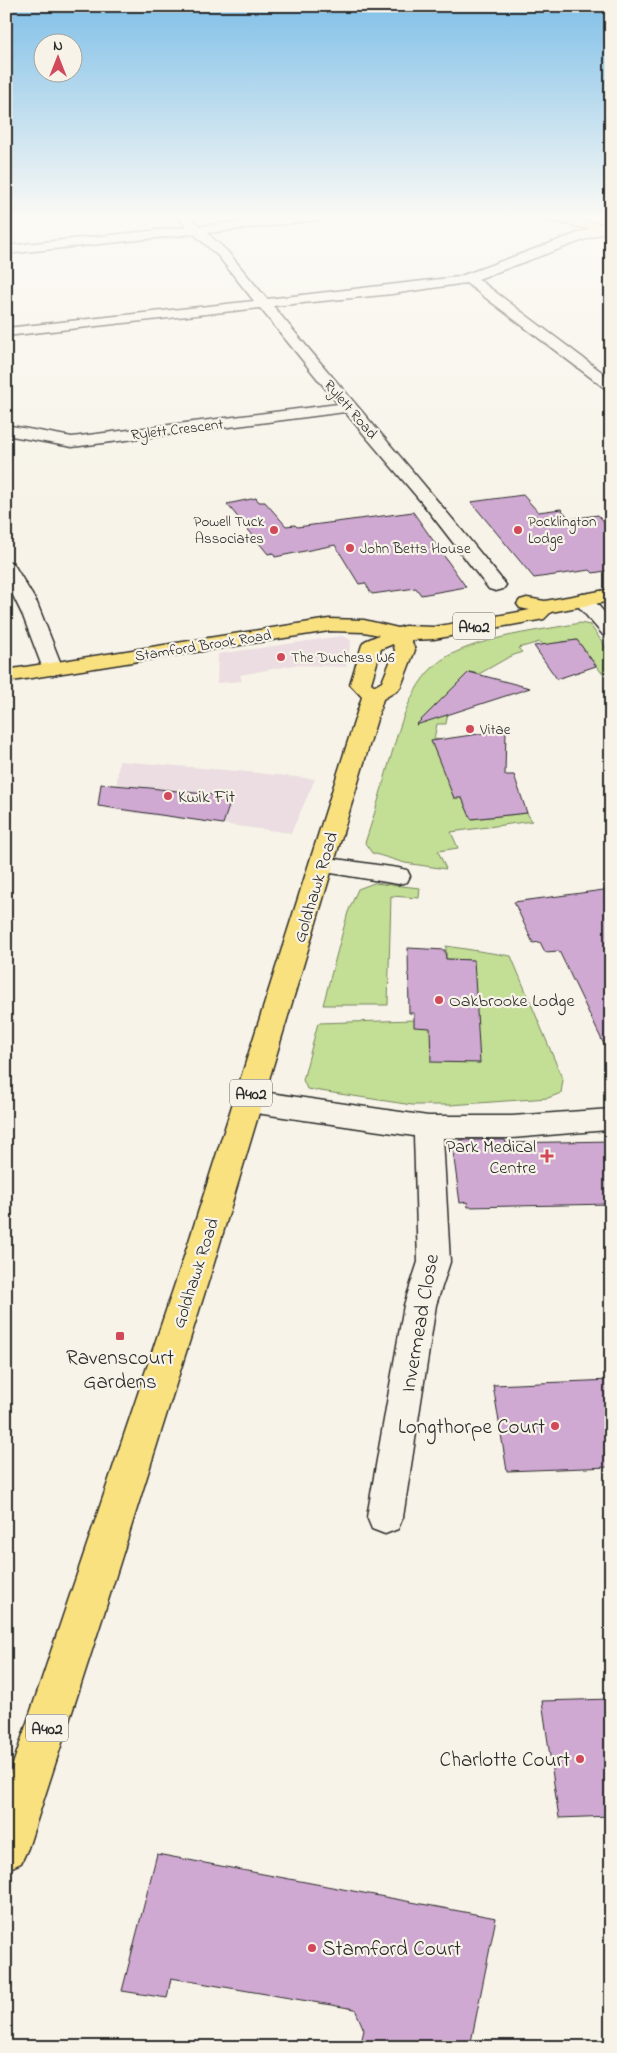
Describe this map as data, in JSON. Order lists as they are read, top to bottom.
{
  "streets": {
    "main road": ["A402", "Stamford Brook Road", "Goldhawk Road"],
    "street": ["Rylett Road", "Rylett Crescent", "Invermead Close"]
  },
  "crossings": [
    ["Rylett Road", "Rylett Crescent"],
    ["A402", "Stamford Brook Road"],
    ["A402", "Goldhawk Road"]
  ],
  "places": {
    "other": [
      "Powell Tuck Associates",
      "Pocklington Lodge",
      "John Betts House",
      "The Duchess W6",
      "Vitae",
      "Kwik Fit",
      "Oakbrooke Lodge",
      "Longthorpe Court",
      "Charlotte Court",
      "Stamford Court"
    ],
    "health": ["Park Medical Centre"],
    "transit": ["Ravenscourt Gardens"]
  },
  "north": "top"
}
